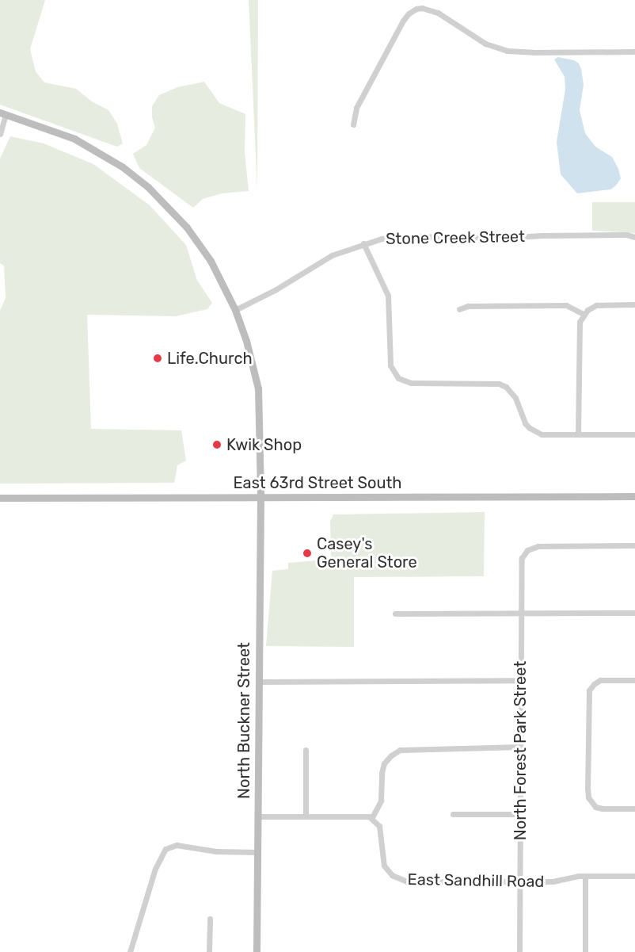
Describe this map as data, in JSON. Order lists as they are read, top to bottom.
{
  "streets": {
    "main road": ["East 63rd Street South", "North Buckner Street"],
    "street": ["Stone Creek Street", "North Forest Park Street", "East Sandhill Road"]
  },
  "crossings": [
    ["Stone Creek Street", "North Buckner Street"],
    ["East 63rd Street South", "North Buckner Street"],
    ["North Forest Park Street", "East Sandhill Road"]
  ],
  "places": ["Life.Church", "Kwik Shop", "Casey's General Store"]
}
